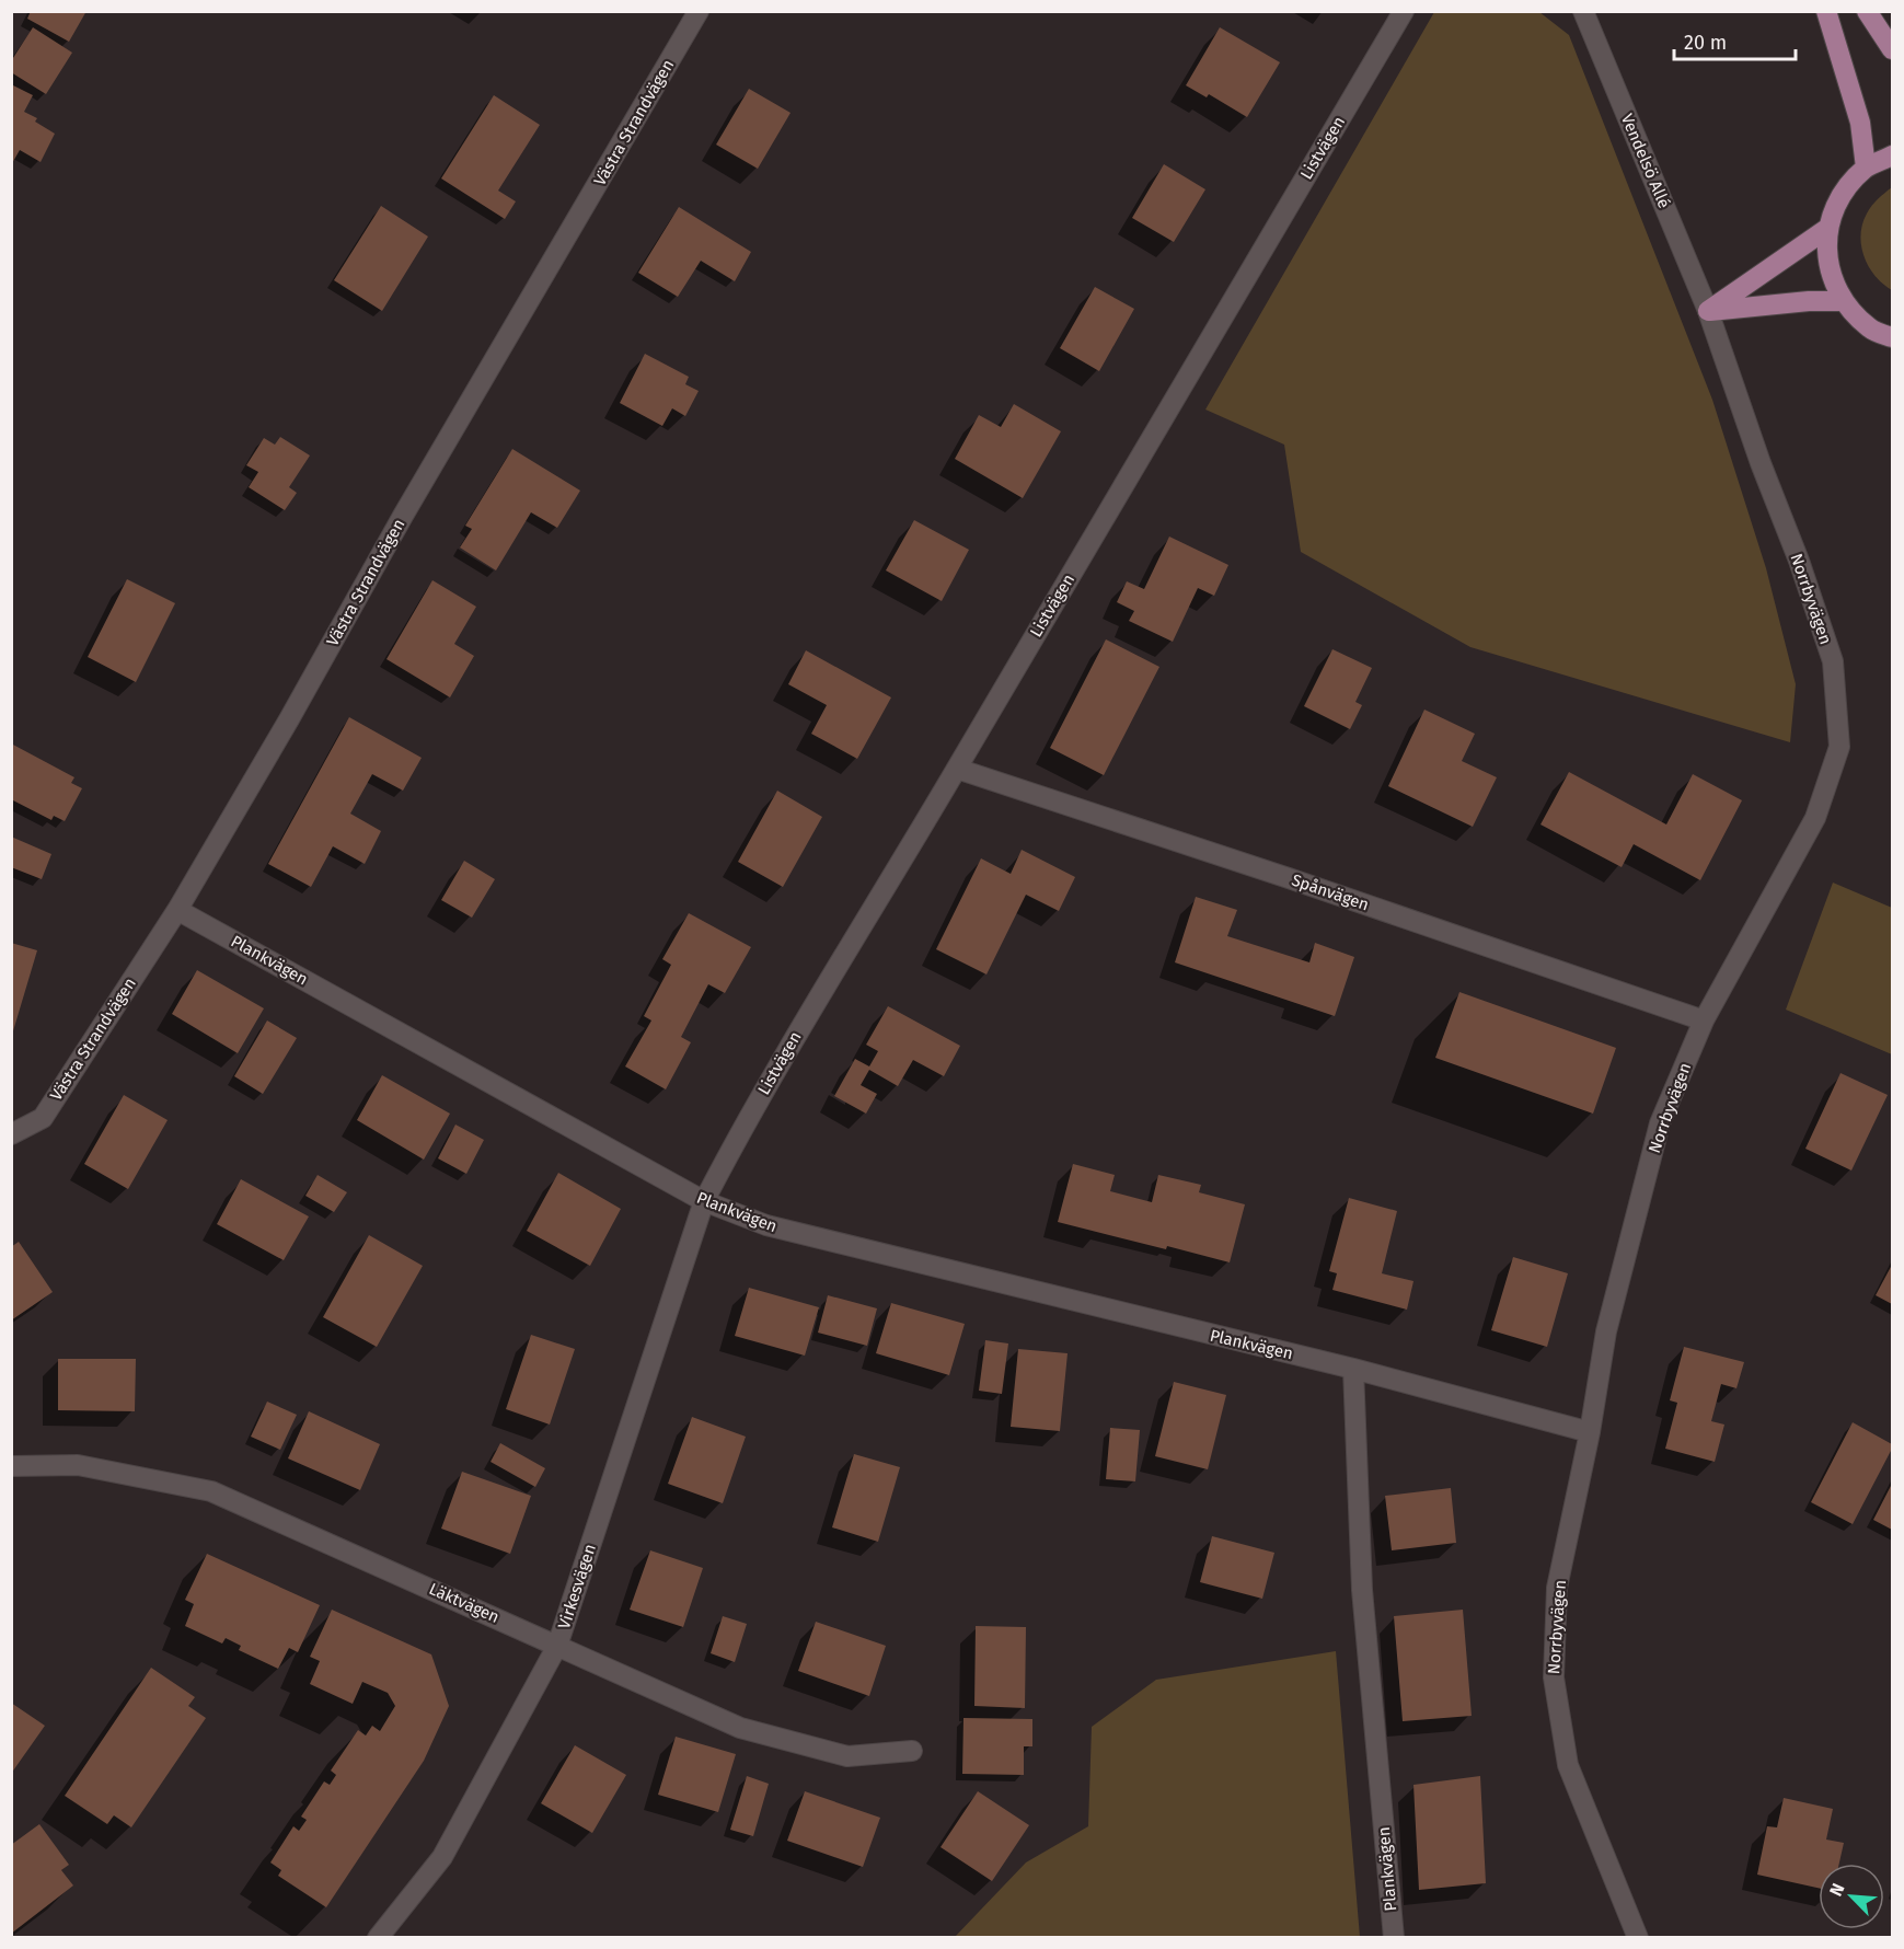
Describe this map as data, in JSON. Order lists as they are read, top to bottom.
{
  "streets": {
    "street": [
      "Västra Strandvägen",
      "Listvägen",
      "Vendelsö Allé",
      "Norrbyvägen",
      "Spånvägen",
      "Plankvägen",
      "Virkesvägen",
      "Läktvägen"
    ]
  },
  "crossings": [
    ["Västra Strandvägen", "Plankvägen"],
    ["Listvägen", "Spånvägen"],
    ["Listvägen", "Plankvägen"],
    ["Listvägen", "Virkesvägen"],
    ["Vendelsö Allé", "Norrbyvägen"],
    ["Norrbyvägen", "Spånvägen"],
    ["Norrbyvägen", "Plankvägen"],
    ["Plankvägen", "Virkesvägen"],
    ["Virkesvägen", "Läktvägen"]
  ],
  "scale_bar": "20 m",
  "north": "top left"
}
